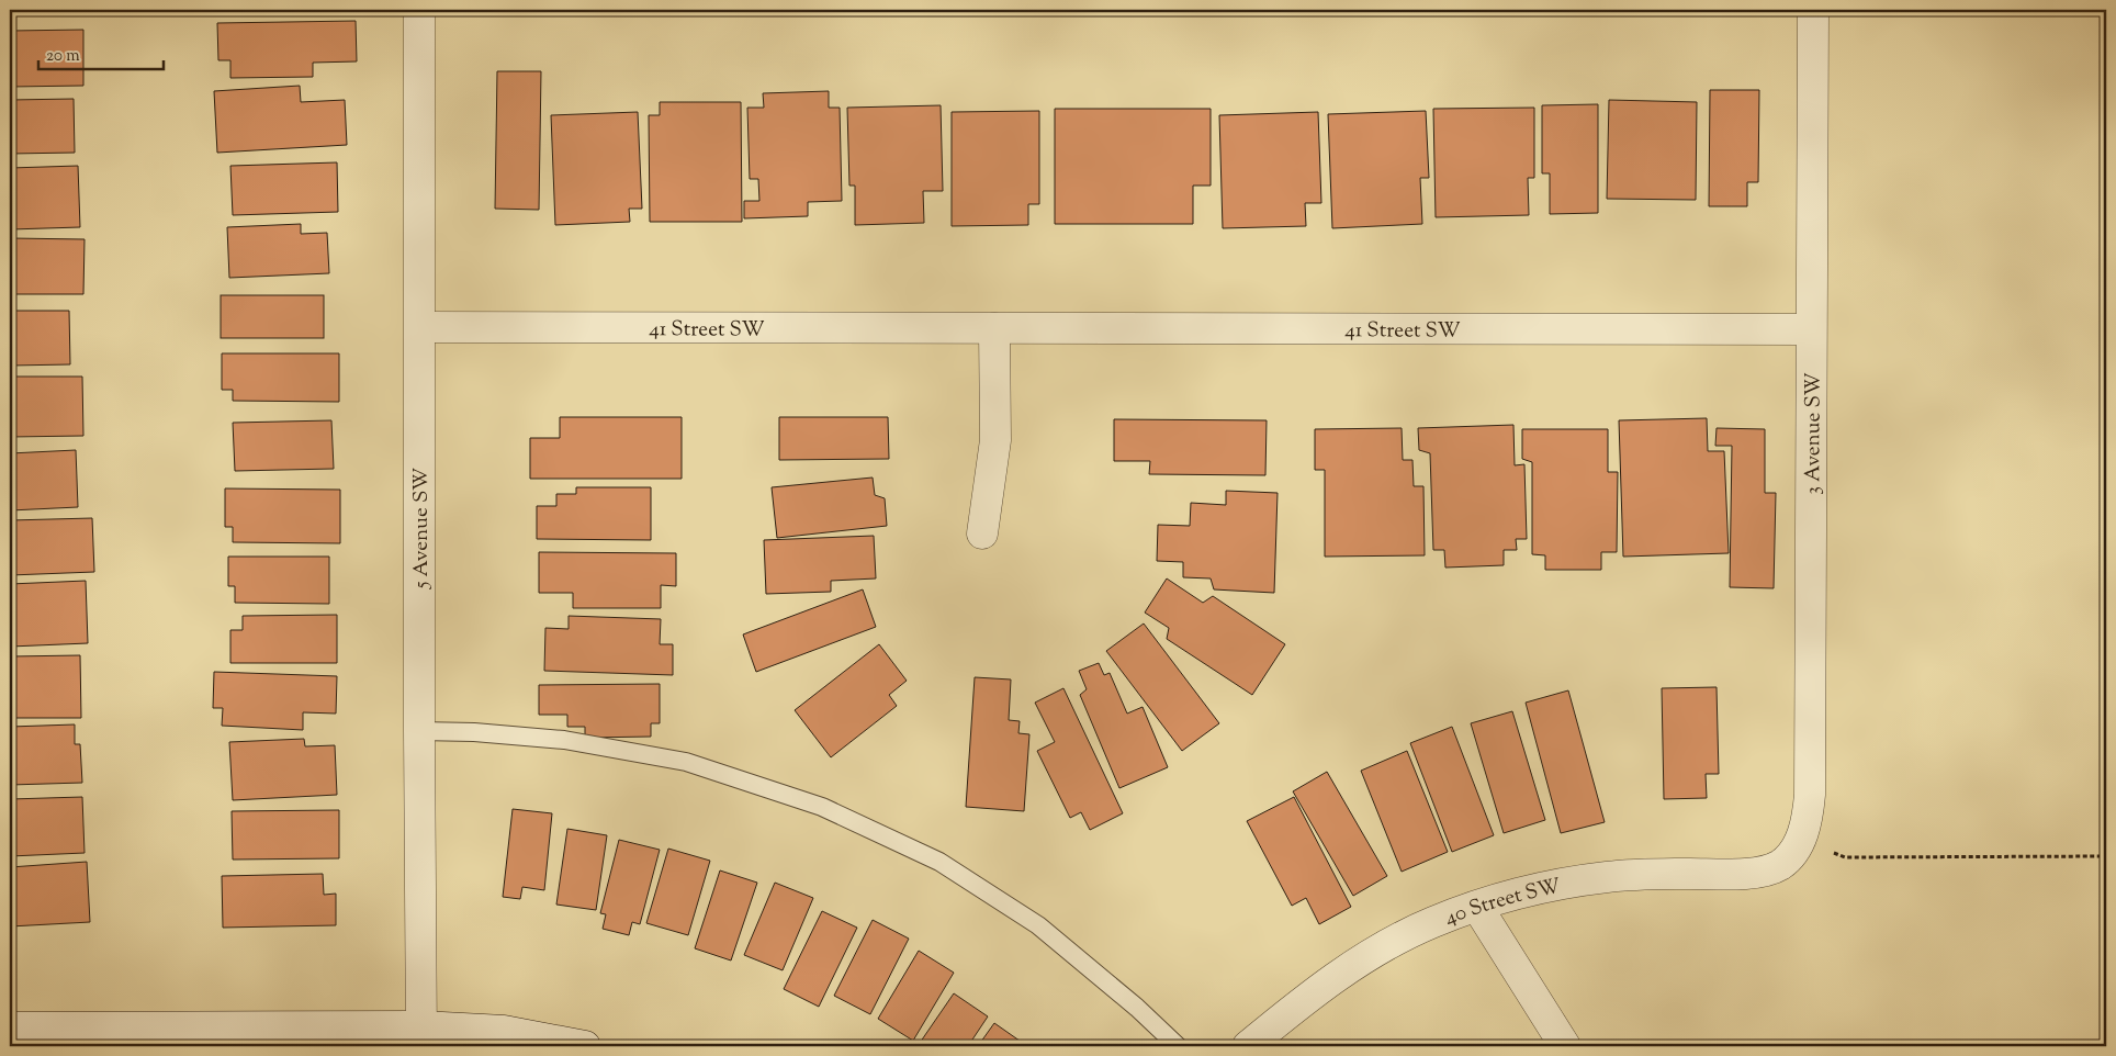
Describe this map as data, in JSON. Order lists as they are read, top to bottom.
{
  "streets": {
    "street": [
      "41 Street SW",
      "3 Avenue SW",
      "5 Avenue SW",
      "40 Street SW"
    ]
  },
  "crossings": [
    ["41 Street SW", "3 Avenue SW"],
    ["41 Street SW", "5 Avenue SW"],
    ["3 Avenue SW", "40 Street SW"]
  ],
  "scale_bar": "20 m"
}
